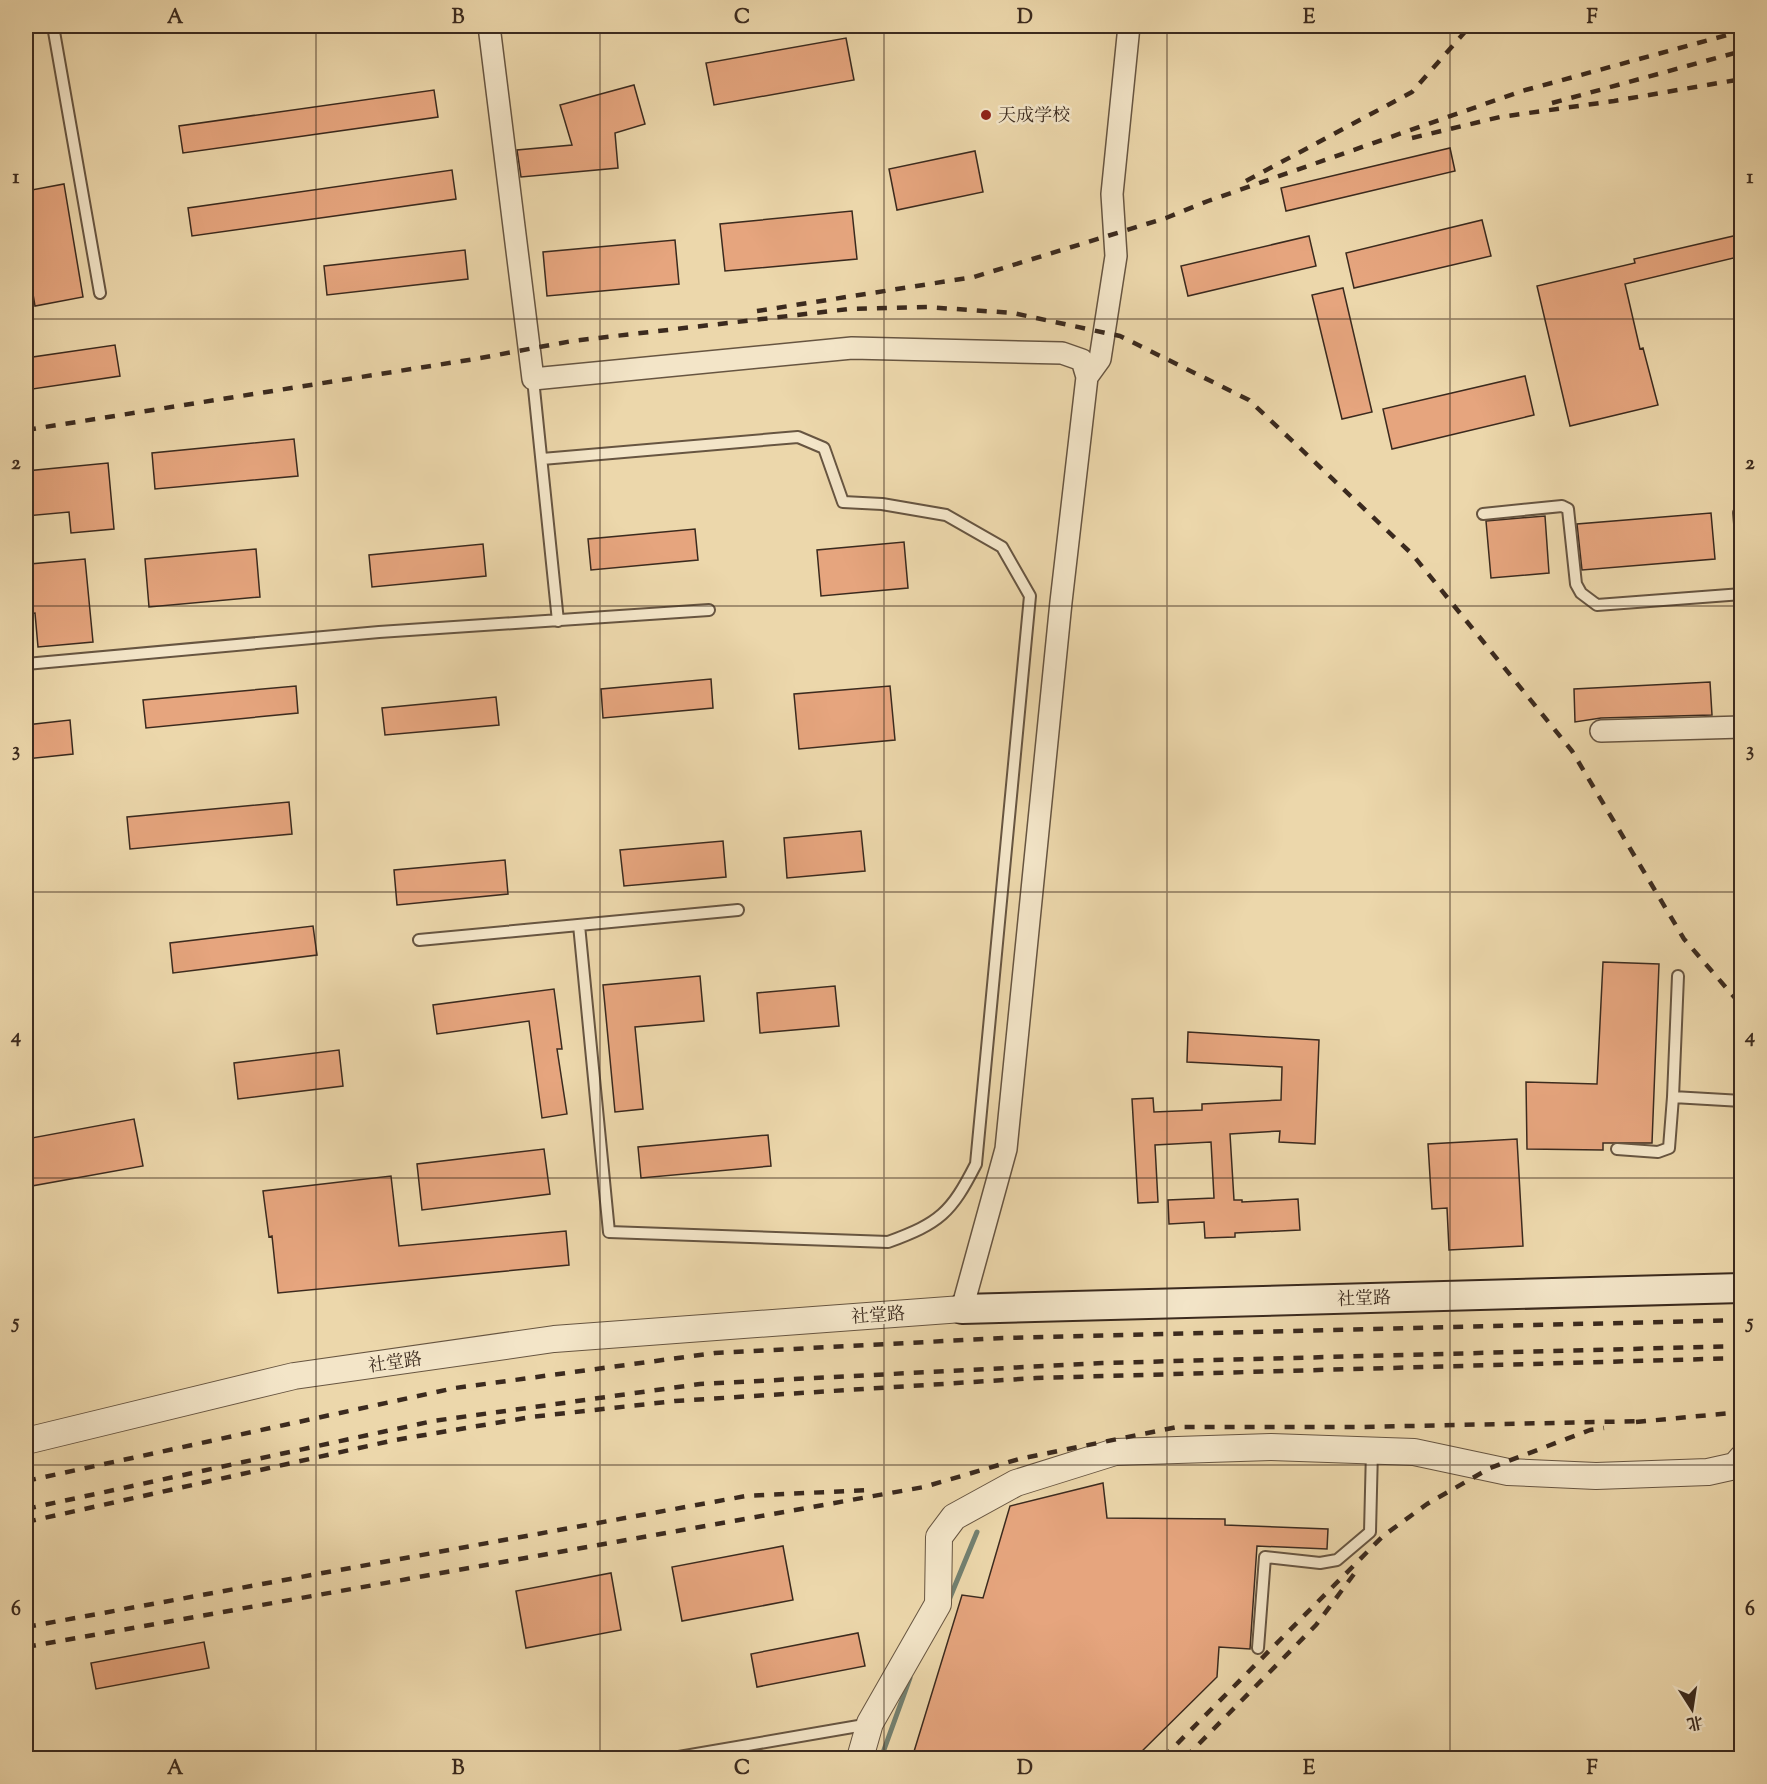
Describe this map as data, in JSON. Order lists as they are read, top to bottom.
{
  "streets": {
    "main road": ["社堂路"]
  },
  "places": ["天成学校"],
  "north": "bottom",
  "grid": {
    "columns": [
      "A",
      "B",
      "C",
      "D",
      "E",
      "F"
    ],
    "rows": [
      "1",
      "2",
      "3",
      "4",
      "5",
      "6"
    ]
  }
}
